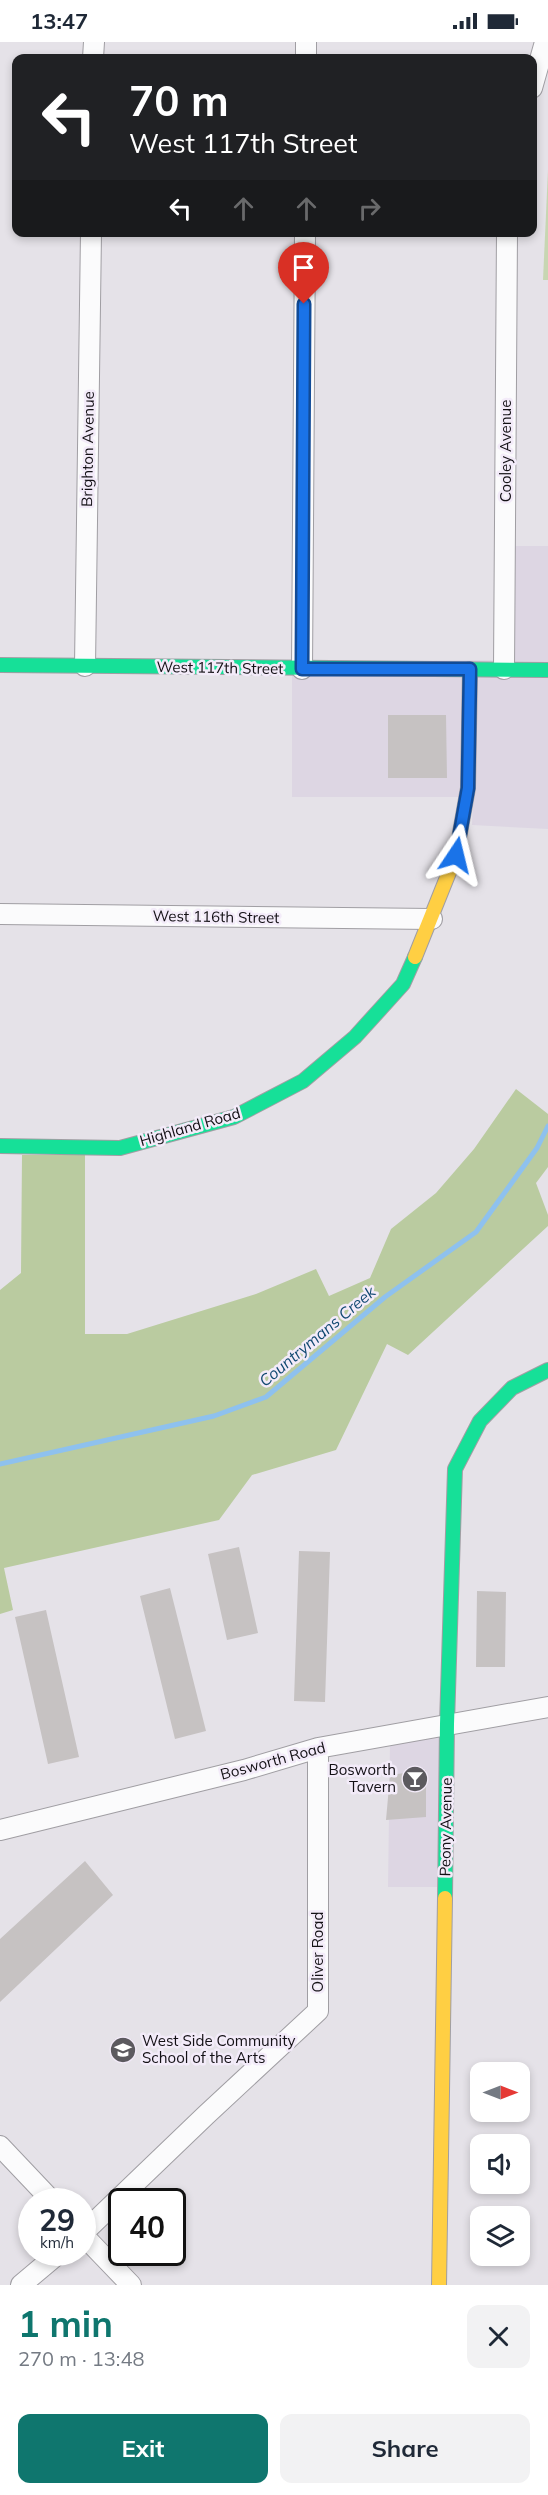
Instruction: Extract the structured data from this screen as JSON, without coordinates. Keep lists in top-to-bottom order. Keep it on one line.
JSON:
{"streets":{"street":["Brighton Avenue","Cooley Avenue","West 117th Street","West 116th Street","Highland Road","Bosworth Road","Peony Avenue","Oliver Road"]},"crossings":[["Brighton Avenue","West 117th Street"],["Cooley Avenue","West 117th Street"],["West 117th Street","Highland Road"],["West 116th Street","Highland Road"],["Bosworth Road","Peony Avenue"],["Bosworth Road","Oliver Road"]],"water":["Countrymans Creek"],"places":{"bar":["Bosworth Tavern"],"school or university":["West Side Community School of the Arts"]},"north":"right","page":{"status":"13:47","turn":["70 m","West 117th Street"],"speed":"29 km/h","limit":"40","heading":["1 min","270 m · 13:48"],"buttons":["Exit","Share"]}}
